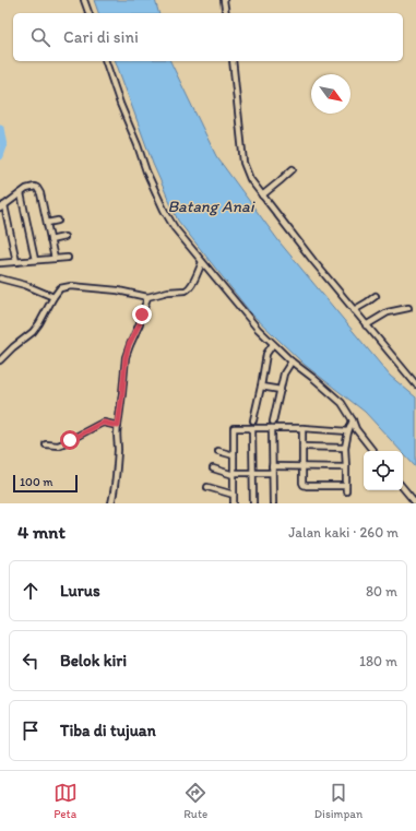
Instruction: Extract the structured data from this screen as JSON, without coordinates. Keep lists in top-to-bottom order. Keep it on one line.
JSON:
{"water":["Batang Anai"],"scale_bar":"100 m","north":"bottom right","page":{"search":"Cari di sini","scale":"100 m","heading":["4 mnt","Jalan kaki · 260 m"],"list":[["Lurus","80 m"],["Belok kiri","180 m"],"Tiba di tujuan"],"nav":["Peta","Rute","Disimpan"]}}
